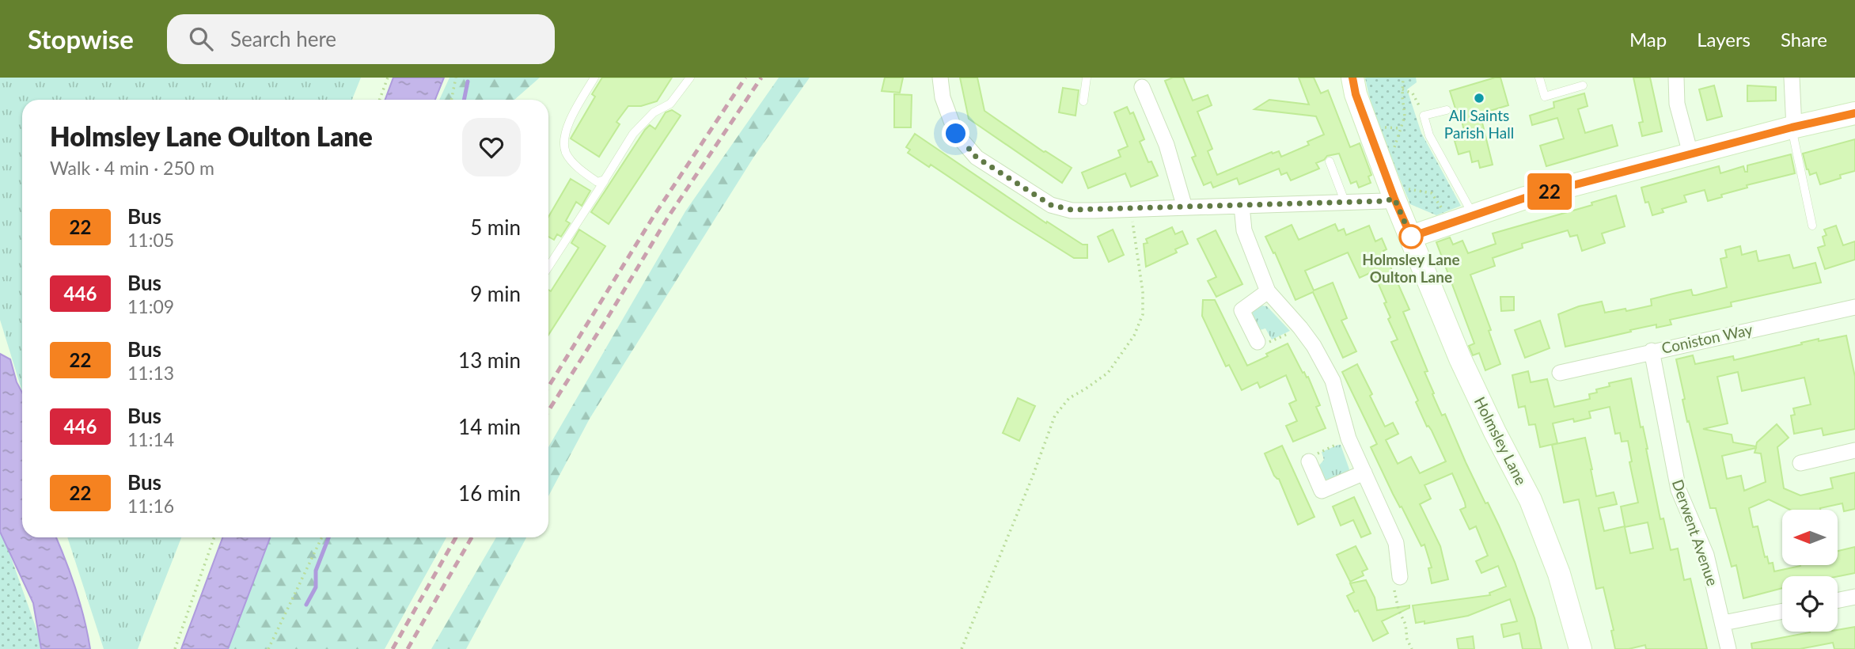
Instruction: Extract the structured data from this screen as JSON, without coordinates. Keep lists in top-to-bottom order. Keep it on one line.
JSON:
{"streets":{"street":["Coniston Way","Holmsley Lane","Derwent Avenue"]},"crossings":[["Coniston Way","Derwent Avenue"]],"places":["All Saints Parish Hall","Holmsley Lane Oulton Lane"],"lines":["bus line 22"],"north":"left","page":{"header":"Stopwise","search":"Search here","nav":["Map","Layers","Share"],"on_map":"22","heading":["Holmsley Lane Oulton Lane","Walk · 4 min · 250 m"],"list":[{"mark":"22","name":"Bus","note":"11:05","value":"5 min"},{"mark":"446","name":"Bus","note":"11:09","value":"9 min"},{"mark":"22","name":"Bus","note":"11:13","value":"13 min"},{"mark":"446","name":"Bus","note":"11:14","value":"14 min"},{"mark":"22","name":"Bus","note":"11:16","value":"16 min"}]}}
